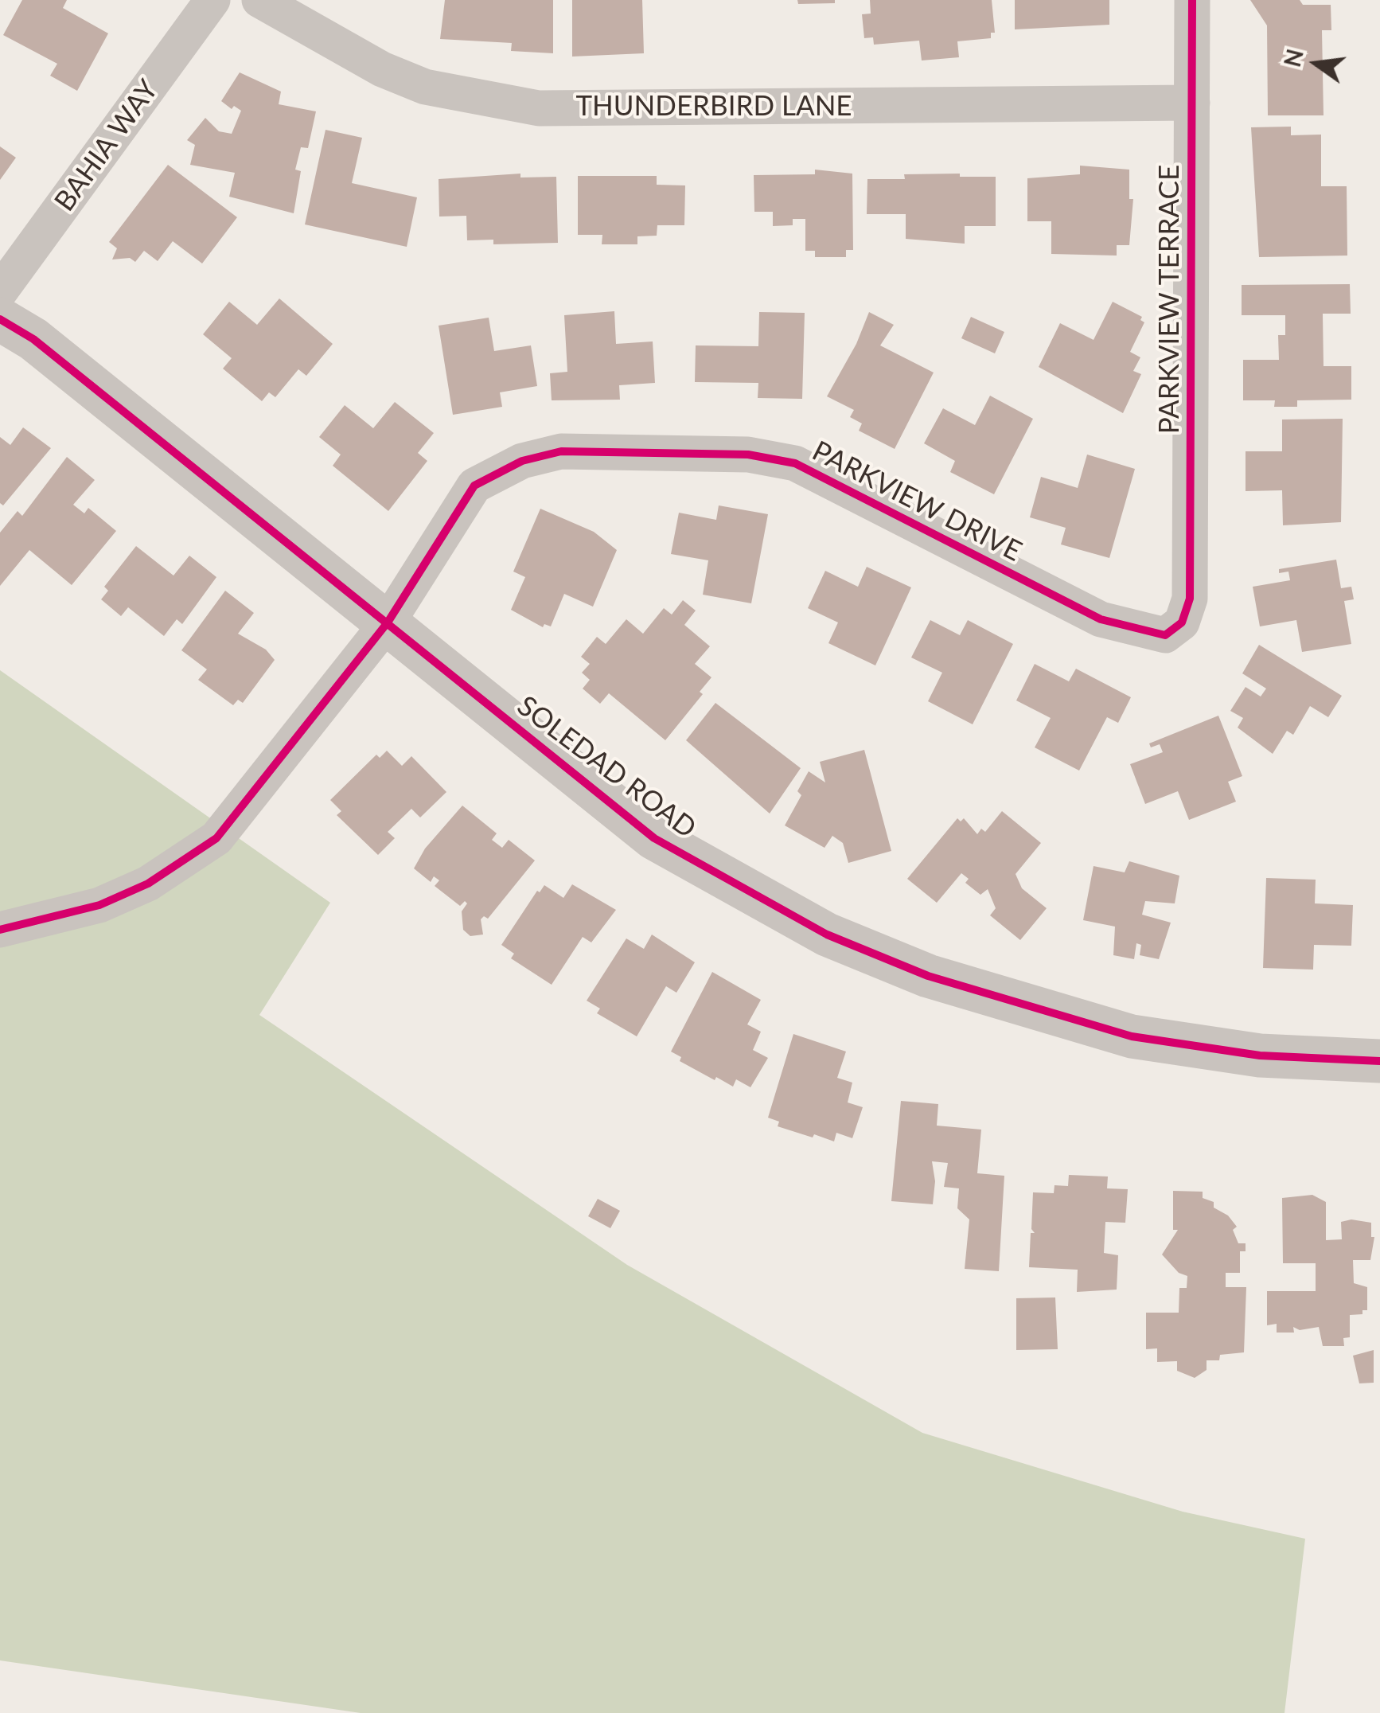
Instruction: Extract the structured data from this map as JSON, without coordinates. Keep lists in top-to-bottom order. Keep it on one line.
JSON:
{"streets":{"street":["THUNDERBIRD LANE","BAHIA WAY","PARKVIEW TERRACE","PARKVIEW DRIVE","SOLEDAD ROAD"]},"crossings":[["THUNDERBIRD LANE","PARKVIEW TERRACE"],["PARKVIEW TERRACE","PARKVIEW DRIVE"],["PARKVIEW DRIVE","SOLEDAD ROAD"]],"north":"left"}
